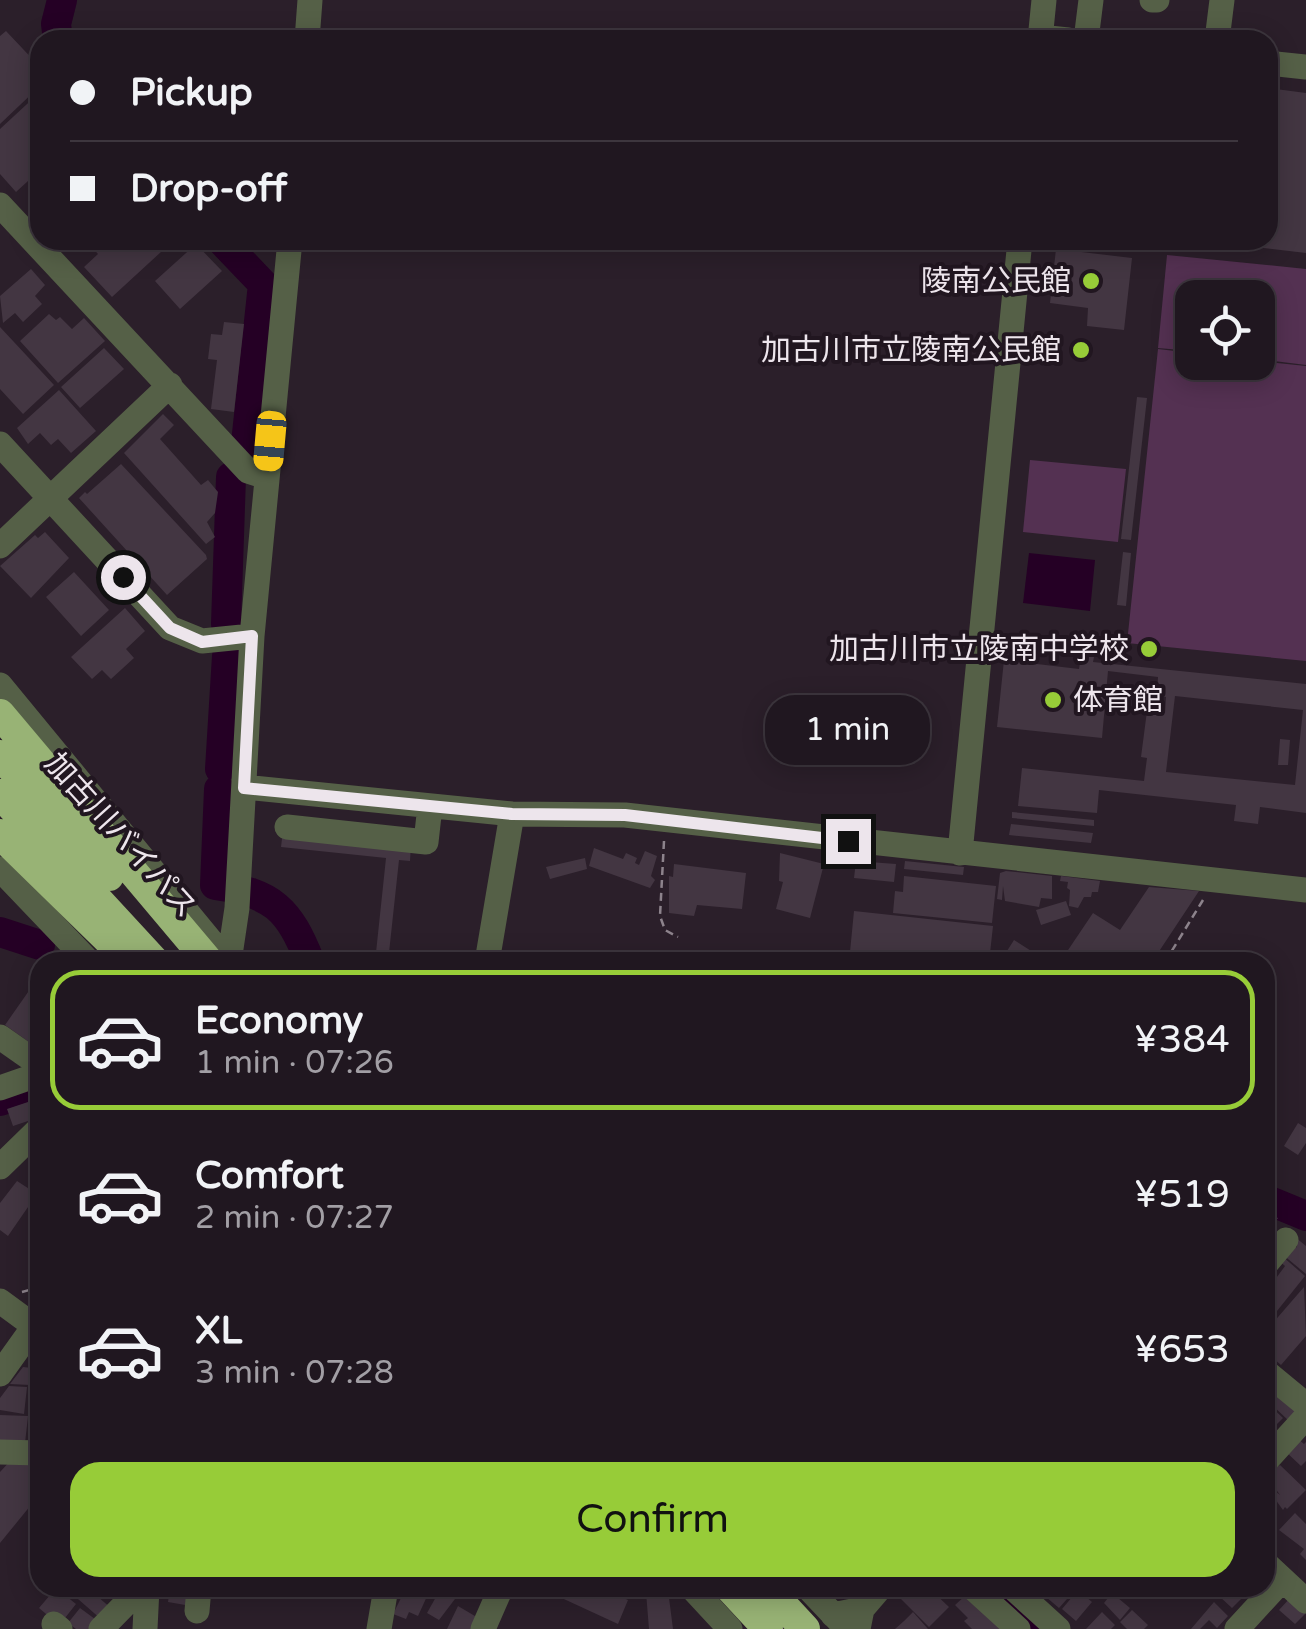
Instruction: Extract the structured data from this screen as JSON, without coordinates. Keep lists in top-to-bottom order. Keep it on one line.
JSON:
{"streets":{"highway":["加古川バイパス"]},"places":["陵南公民館","加古川市立陵南公民館","加古川市立陵南中学校","体育館"],"page":{"banner":["Pickup","Drop-off"],"bubble":"1 min","list":[{"name":"Economy","note":"1 min · 07:26","value":"¥384"},{"name":"Comfort","note":"2 min · 07:27","value":"¥519"},{"name":"XL","note":"3 min · 07:28","value":"¥653"}],"buttons":"Confirm"}}
